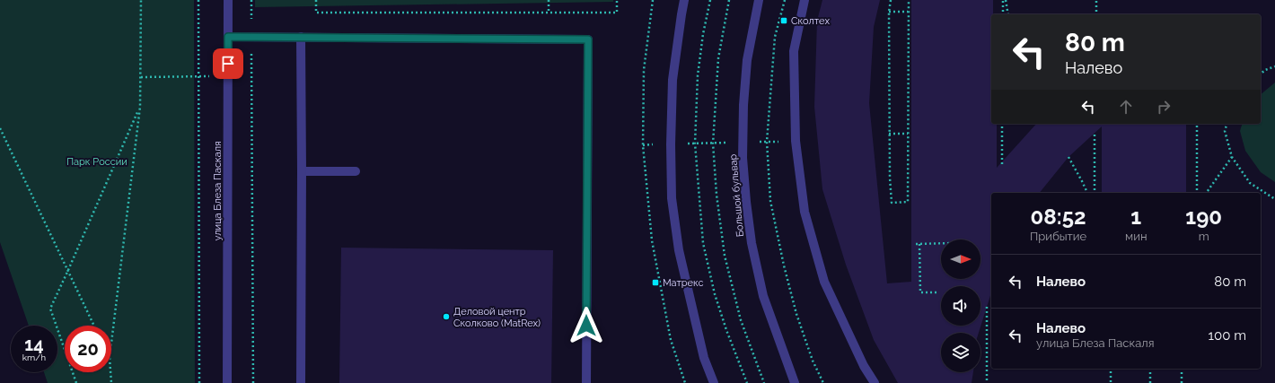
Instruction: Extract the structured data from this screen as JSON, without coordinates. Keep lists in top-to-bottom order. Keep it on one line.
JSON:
{"streets":{"street":["улица Блеза Паскаля","Большой бульвар"]},"parks":["Парк России"],"places":{"transit":["Сколтех","Матрекс"],"other":["Деловой центр Сколково (MatRex)"]},"north":"right","page":{"turn":["80 m","Налево"],"eta":["08:52","Прибытие","1","мин","190","m"],"list":[{"name":"Налево","value":"80 m"},{"name":"Налево","note":"улица Блеза Паскаля","value":"100 m"}],"speed":"14 km/h","limit":"20"}}
